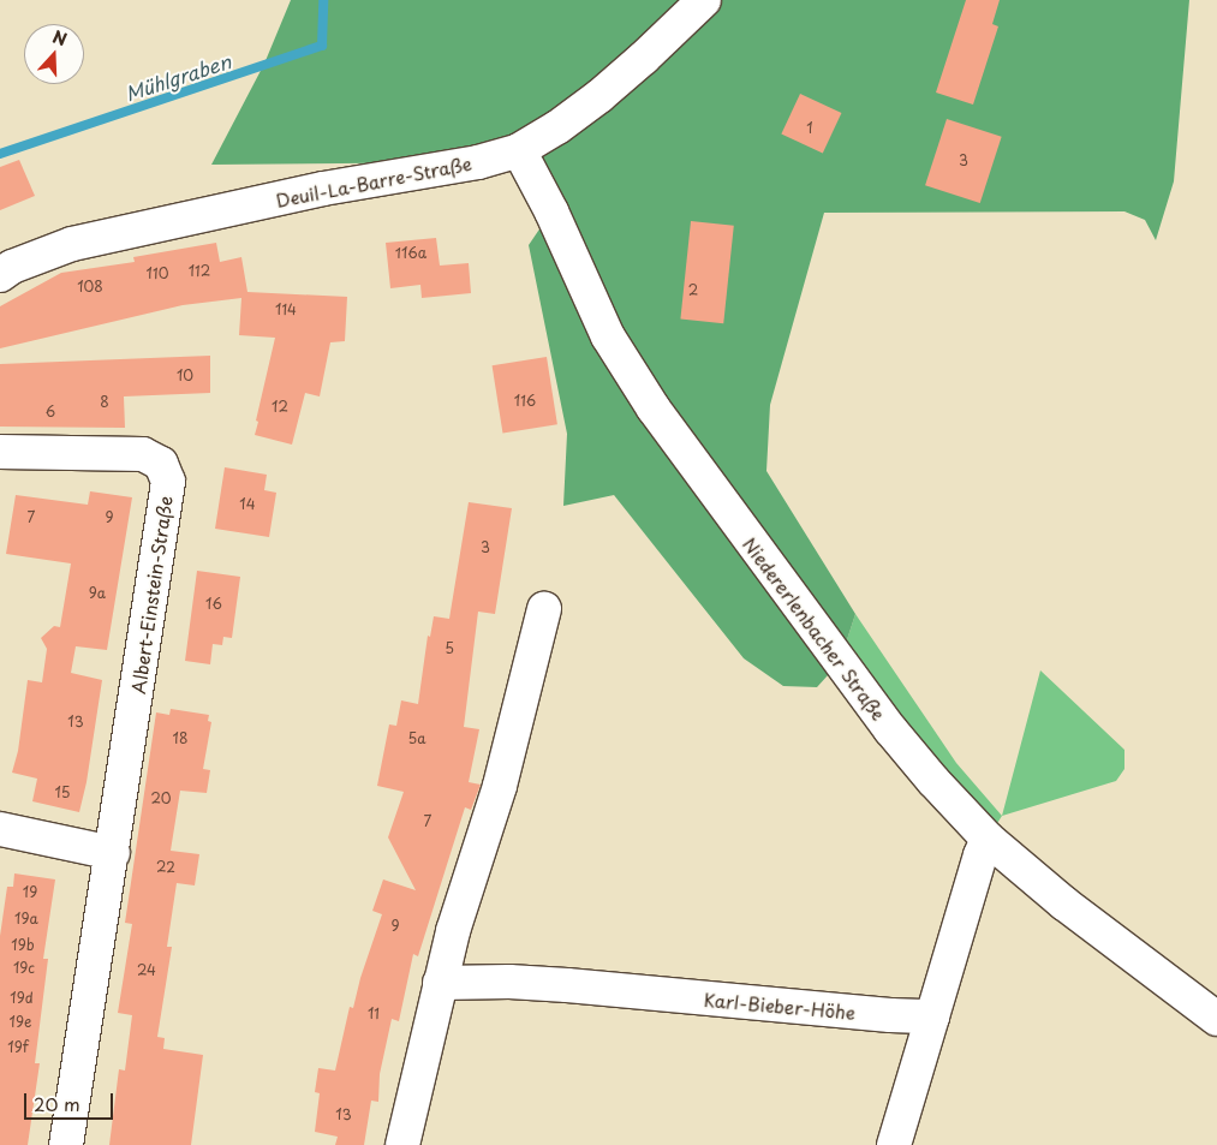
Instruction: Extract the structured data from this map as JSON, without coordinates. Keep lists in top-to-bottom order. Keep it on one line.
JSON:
{"streets":{"street":["Deuil-La-Barre-Straße","Albert-Einstein-Straße","Niedererlenbacher Straße","Karl-Bieber-Höhe"]},"crossings":[["Deuil-La-Barre-Straße","Niedererlenbacher Straße"]],"water":["Mühlgraben"],"house_numbers":["1","3","116a","112","110","108","2","114","10","116","8","12","6","14","7","9","3","9a","16","5","13","18","5a","15","20","7","22","19","19a","9","19b","19c","24","19d","11","19e","19f","13"],"scale_bar":"20 m","north":"top"}
